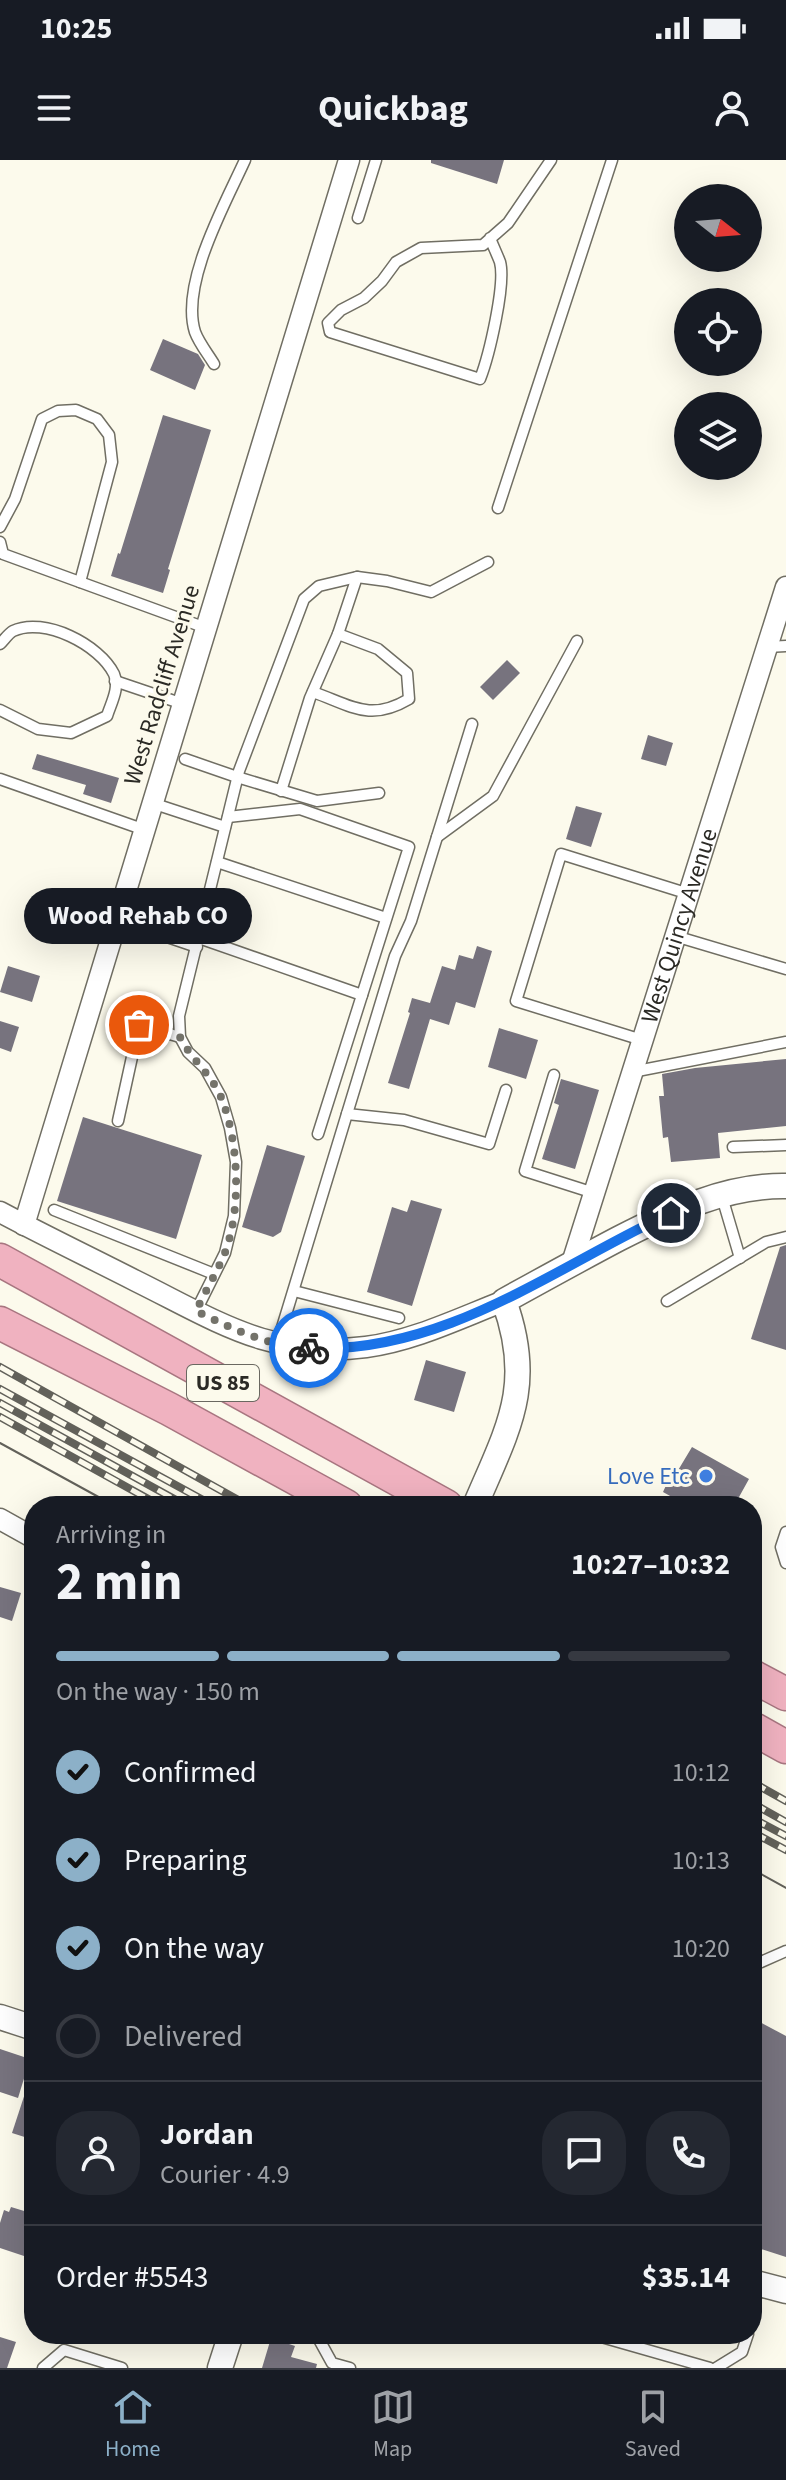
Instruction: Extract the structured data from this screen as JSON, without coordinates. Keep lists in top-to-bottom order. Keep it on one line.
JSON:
{"streets":{"highway":["US 85"],"street":["West Radcliff Avenue","West Quincy Avenue"]},"places":["Wood Rehab CO","Love Etc"],"north":"right","page":{"status":"10:25","header":"Quickbag","bubble":"Wood Rehab CO","heading":["2 min","Arriving in","10:27–10:32"],"panel":["Jordan","Courier · 4.9","Order #5543","$35.14"],"bar":"On the way · 150 m","list":[["Confirmed","10:12"],["Preparing","10:13"],["On the way","10:20"],"Delivered"],"tabs":["Home","Map","Saved"]}}
